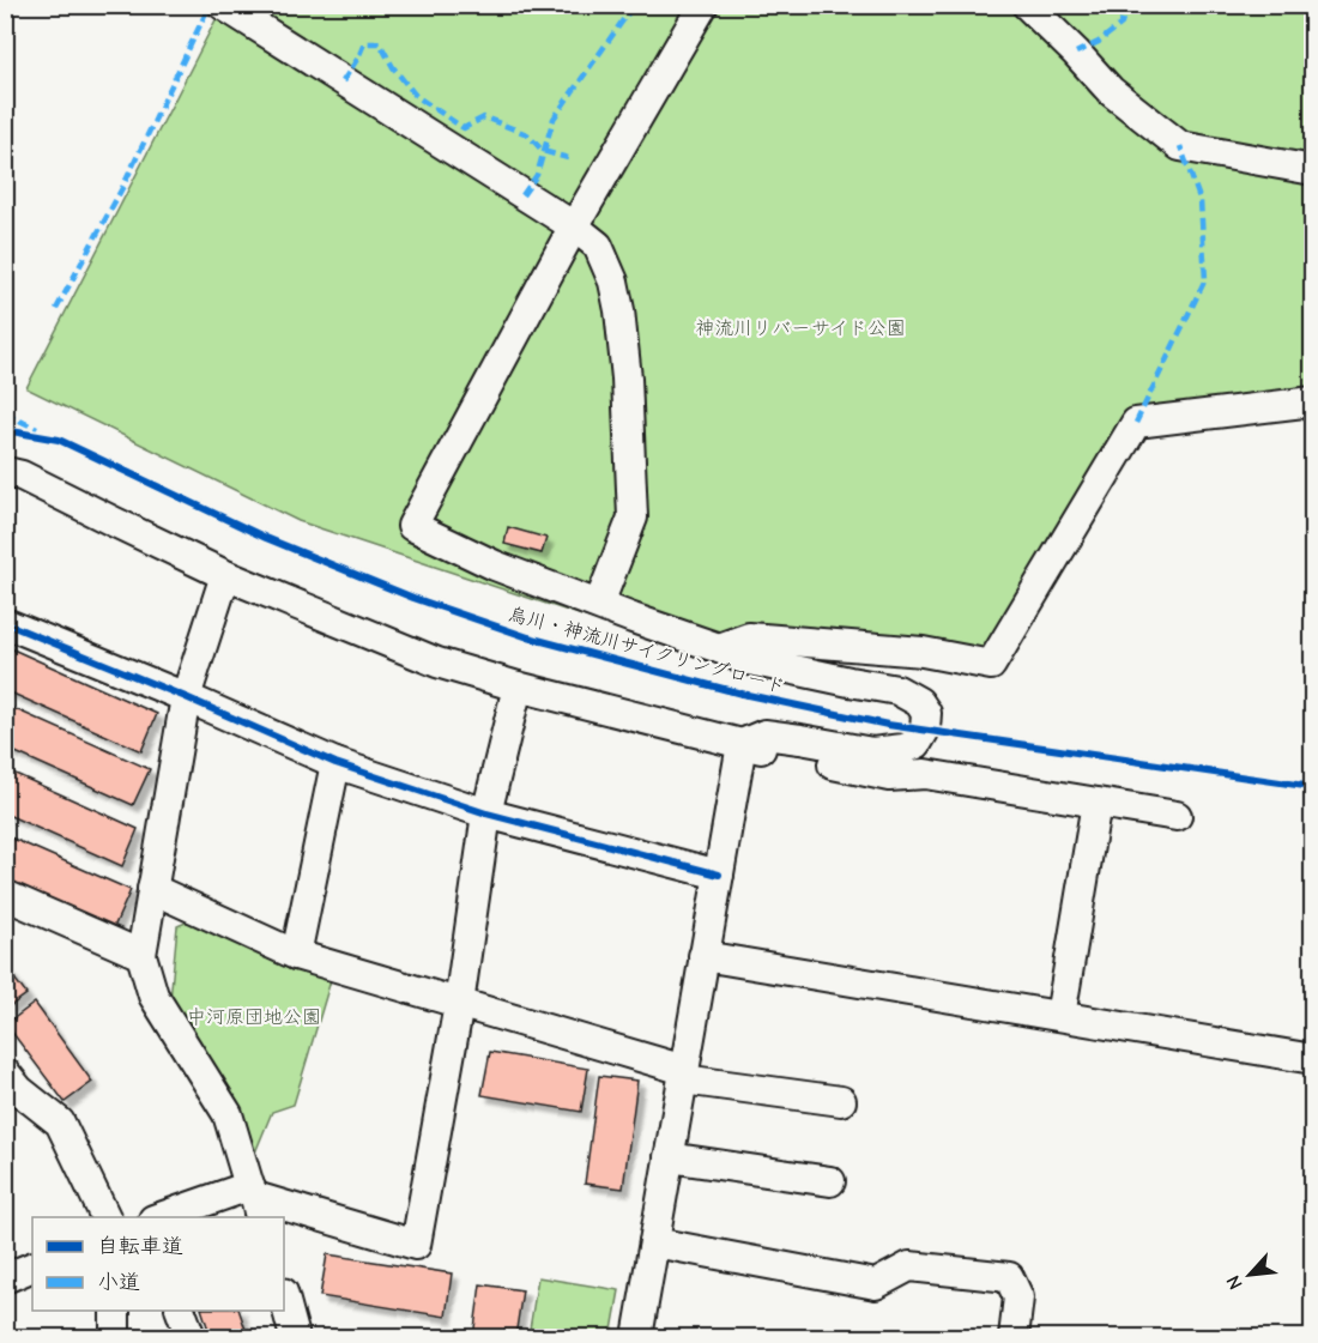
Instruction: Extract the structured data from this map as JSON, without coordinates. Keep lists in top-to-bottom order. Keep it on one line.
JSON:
{"streets":{"cycle path":["烏川・神流川サイクリングロード"]},"parks":["神流川リバーサイド公園","中河原団地公園"],"legend":["自転車道","小道"],"north":"bottom left"}
